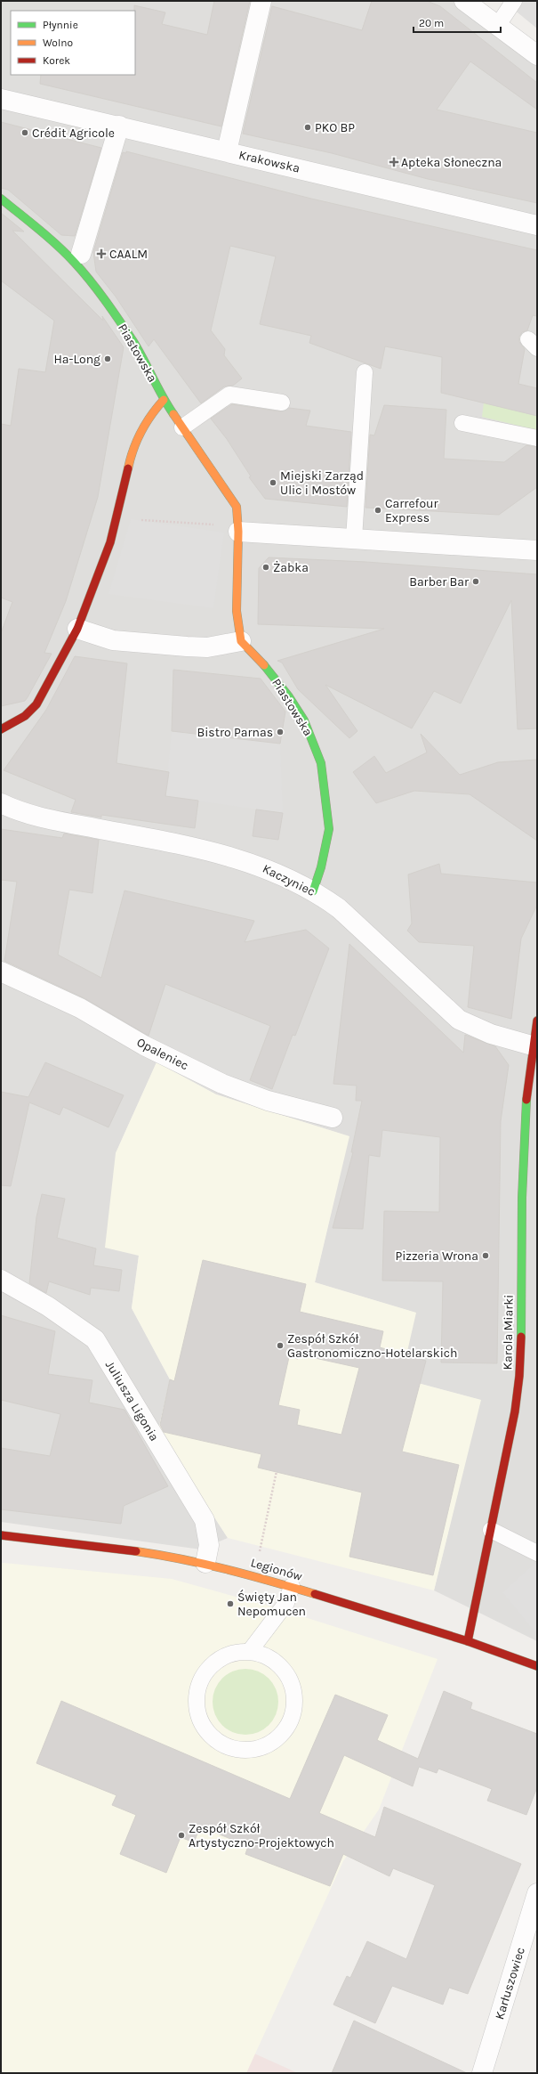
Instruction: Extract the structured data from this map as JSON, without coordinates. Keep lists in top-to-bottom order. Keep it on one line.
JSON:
{"streets":{"street":["Krakowska","Piastowska","Kaczyniec","Opaleniec","Karola Miarki","Juliusza Ligonia","Legionów","Karłuszowiec"]},"crossings":[["Piastowska","Kaczyniec"],["Kaczyniec","Karola Miarki"],["Karola Miarki","Legionów"],["Juliusza Ligonia","Legionów"]],"places":{"other":["PKO BP","Crédit Agricole","Ha-Long","Miejski Zarząd Ulic i Mostów","Carrefour Express","Żabka","Barber Bar","Bistro Parnas","Pizzeria Wrona","Zespół Szkół Gastronomiczno-Hotelarskich","Święty Jan Nepomucen","Zespół Szkół Artystyczno-Projektowych"],"health":["Apteka Słoneczna","CAALM"]},"legend":["Płynnie","Wolno","Korek"],"scale_bar":"20 m"}
